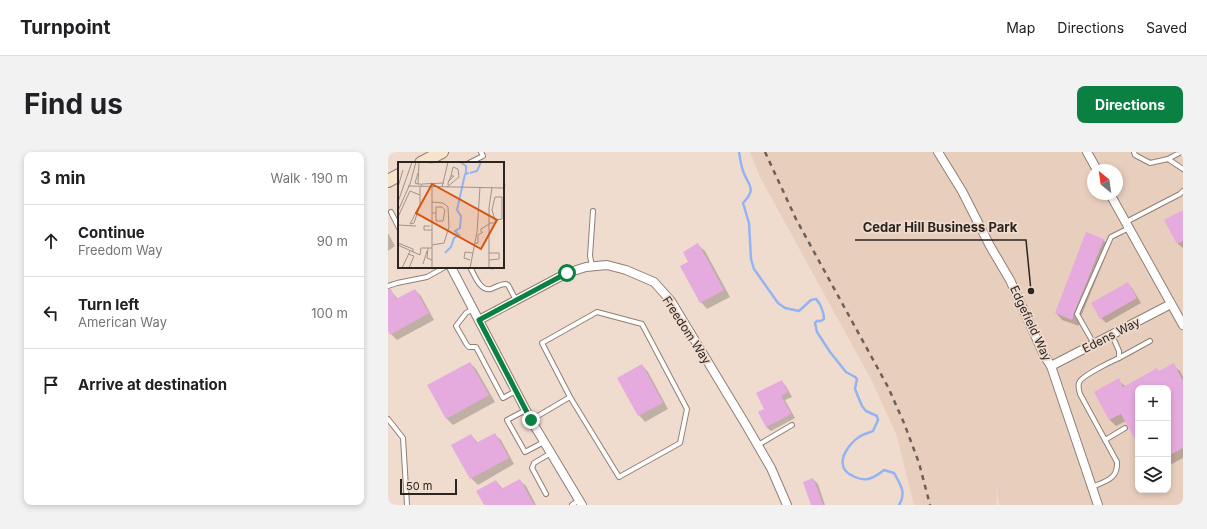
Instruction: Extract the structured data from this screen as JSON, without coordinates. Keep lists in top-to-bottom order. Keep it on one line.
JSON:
{"streets":{"street":["Edgefield Way","Freedom Way","Edens Way"]},"crossings":[["Edgefield Way","Edens Way"]],"places":["Cedar Hill Business Park"],"scale_bar":"50 m","north":"top left","page":{"header":"Turnpoint","nav":["Map","Directions","Saved"],"buttons":"Directions","title":"Find us","heading":["3 min","Walk · 190 m"],"list":[["Continue","Freedom Way","90 m"],["Turn left","American Way","100 m"],"Arrive at destination"],"map_buttons":["+","−"],"scale":"50 m"}}
